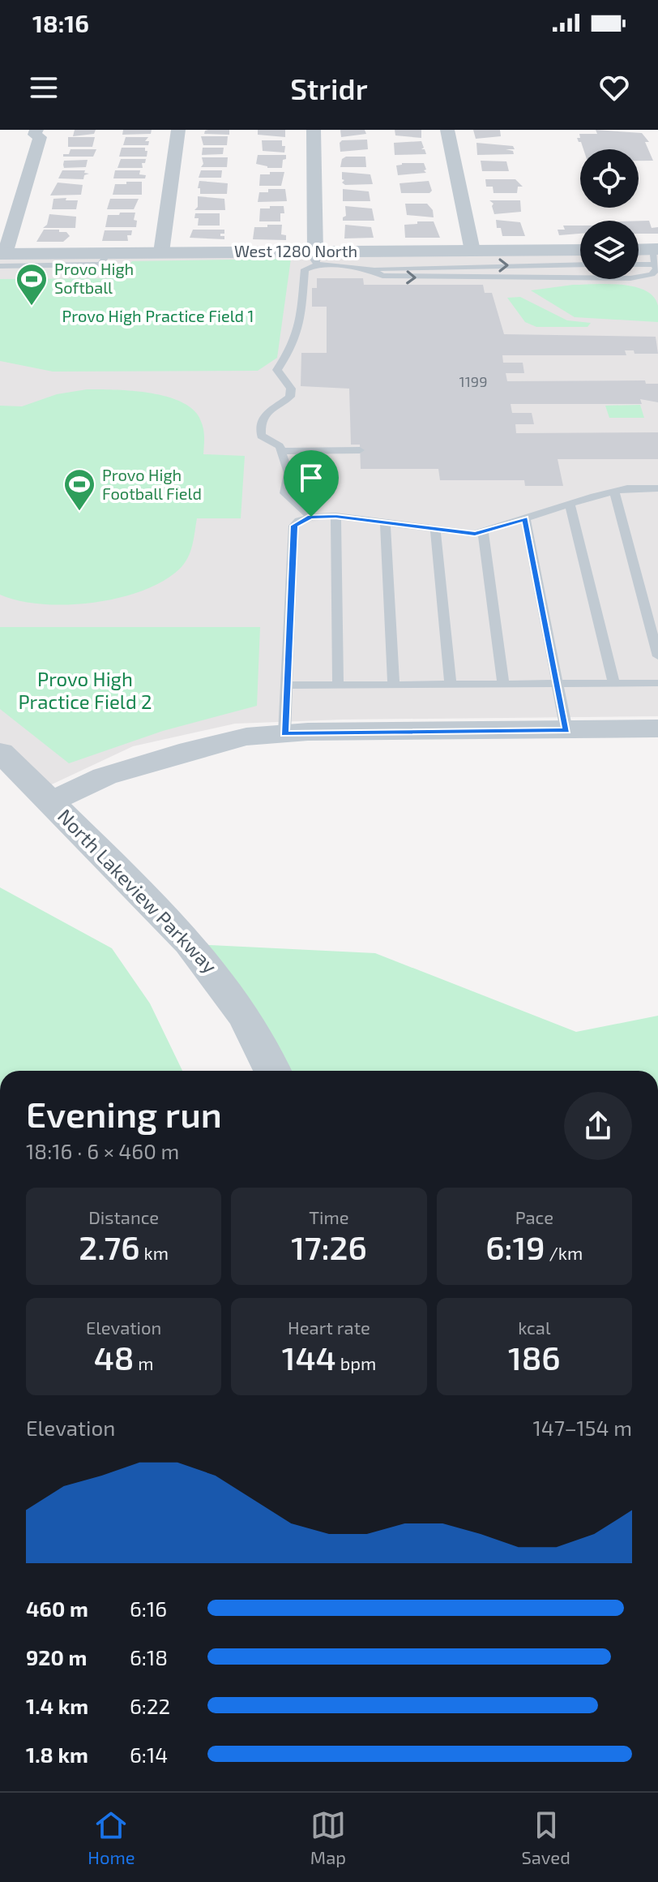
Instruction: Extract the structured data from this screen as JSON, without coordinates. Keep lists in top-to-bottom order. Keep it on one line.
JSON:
{"streets":{"street":["West 1280 North","North Lakeview Parkway"]},"parks":["Provo High Practice Field 1","Provo High Practice Field 2"],"places":{"sports":["Provo High Softball","Provo High Football Field"]},"house_numbers":["1199"],"page":{"status":"18:16","header":"Stridr","heading":["Evening run","18:16 · 6 × 460 m"],"stats":[["Distance","2.76 km"],["Time","17:26"],["Pace","6:19 /km"],["Elevation","48 m"],["Heart rate","144 bpm"],["kcal","186"]],"chart":["Elevation","147–154 m"],"list":[{"name":"460 m","note":"6:16"},{"name":"920 m","note":"6:18"},{"name":"1.4 km","note":"6:22"},{"name":"1.8 km","note":"6:14"}],"tabs":["Home","Map","Saved"]}}
